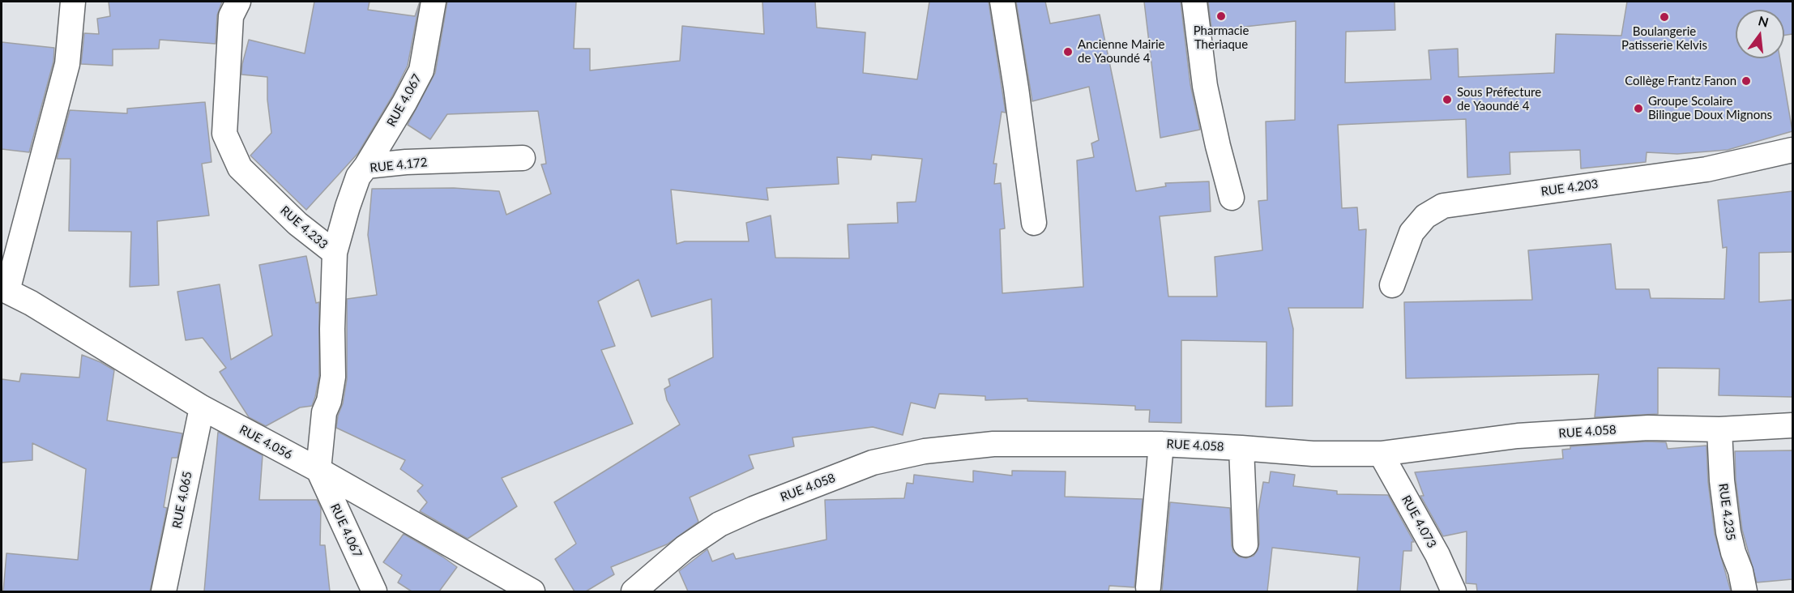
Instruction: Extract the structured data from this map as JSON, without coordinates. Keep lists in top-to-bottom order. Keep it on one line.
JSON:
{"streets":{"street":["RUE 4.067","RUE 4.172","RUE 4.203","RUE 4.233","RUE 4.058","RUE 4.056","RUE 4.065","RUE 4.235","RUE 4.073"]},"crossings":[["RUE 4.067","RUE 4.172"],["RUE 4.067","RUE 4.233"],["RUE 4.067","RUE 4.056"],["RUE 4.172","RUE 4.233"],["RUE 4.233","RUE 4.056"],["RUE 4.058","RUE 4.235"],["RUE 4.058","RUE 4.073"],["RUE 4.056","RUE 4.065"]],"places":["Pharmacie Theriaque","Boulangerie Patisserie Kelvis","Ancienne Mairie de Yaoundé 4","Collège Frantz Fanon","Sous Préfecture de Yaoundé 4","Groupe Scolaire Bilingue Doux Mignons"],"north":"top"}
